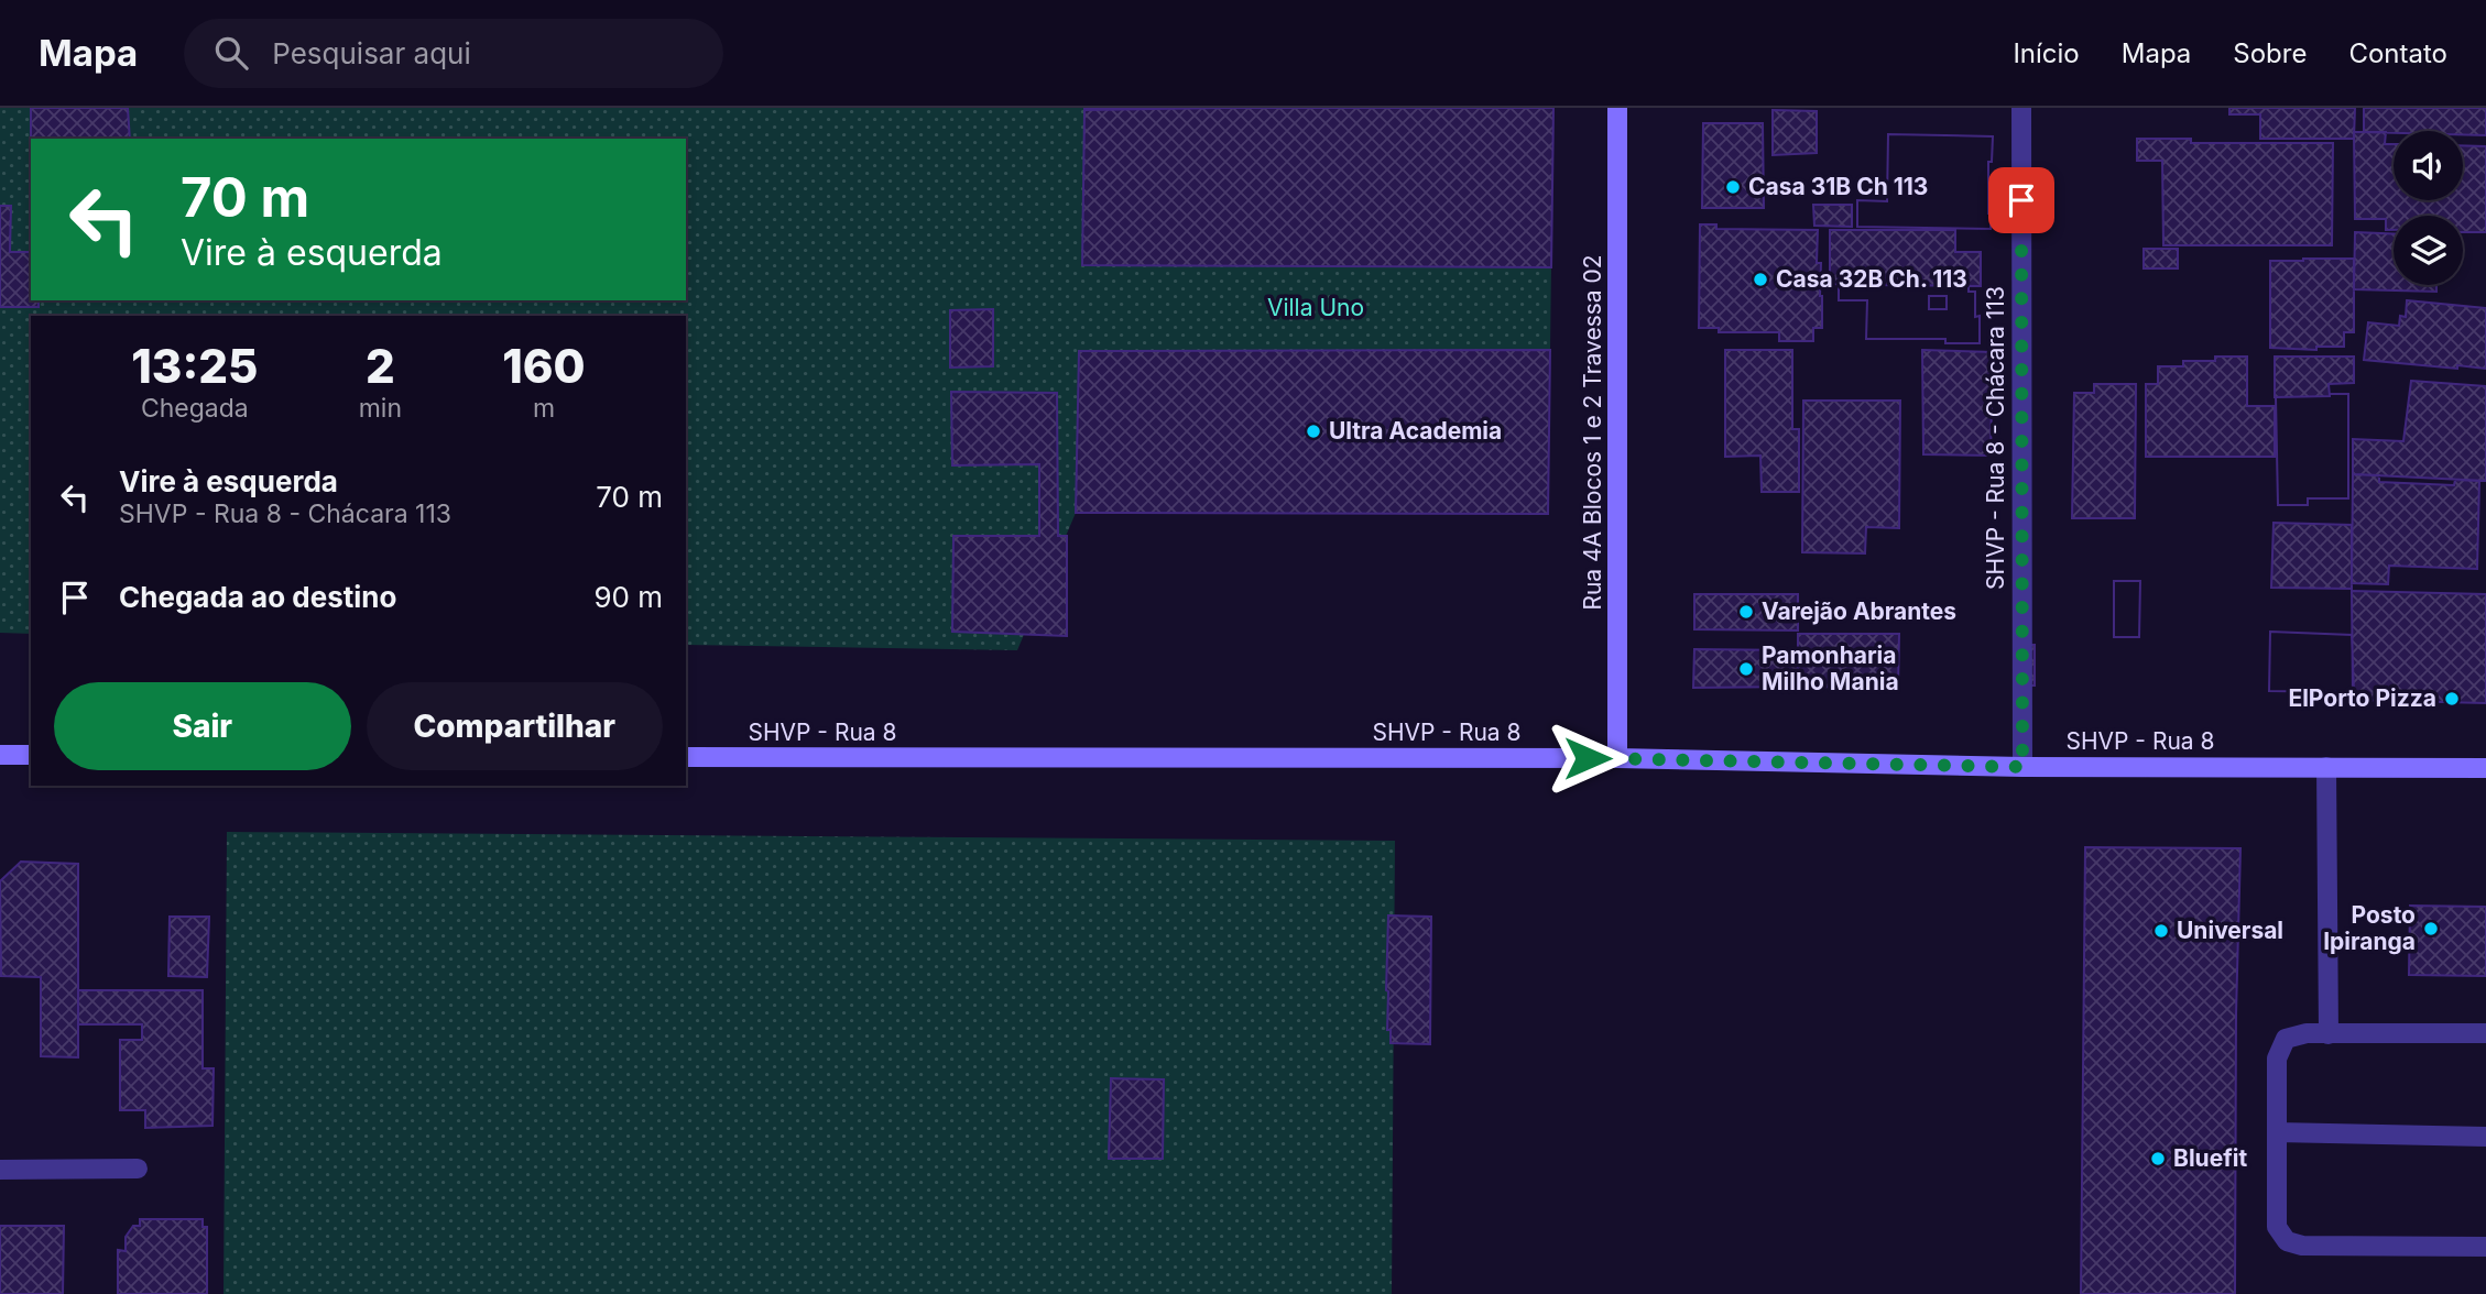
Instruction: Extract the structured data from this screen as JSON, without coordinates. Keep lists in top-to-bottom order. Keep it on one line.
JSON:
{"streets":{"street":["Rua 4A Blocos 1 e 2 Travessa 02","SHVP - Rua 8 - Chácara 113","SHVP - Rua 8"]},"crossings":[["Rua 4A Blocos 1 e 2 Travessa 02","SHVP - Rua 8"],["SHVP - Rua 8 - Chácara 113","SHVP - Rua 8"]],"parks":["Villa Uno"],"places":["Casa 31B Ch 113","Casa 32B Ch. 113","Ultra Academia","Varejão Abrantes","Pamonharia Milho Mania","ElPorto Pizza","Posto Ipiranga","Universal","Bluefit"],"page":{"header":"Mapa","search":"Pesquisar aqui","nav":["Início","Mapa","Sobre","Contato"],"turn":["70 m","Vire à esquerda"],"eta":["13:25","Chegada","2","min","160","m"],"list":[{"name":"Vire à esquerda","note":"SHVP - Rua 8 - Chácara 113","value":"70 m"},{"name":"Chegada ao destino","value":"90 m"}],"buttons":["Sair","Compartilhar"]}}
